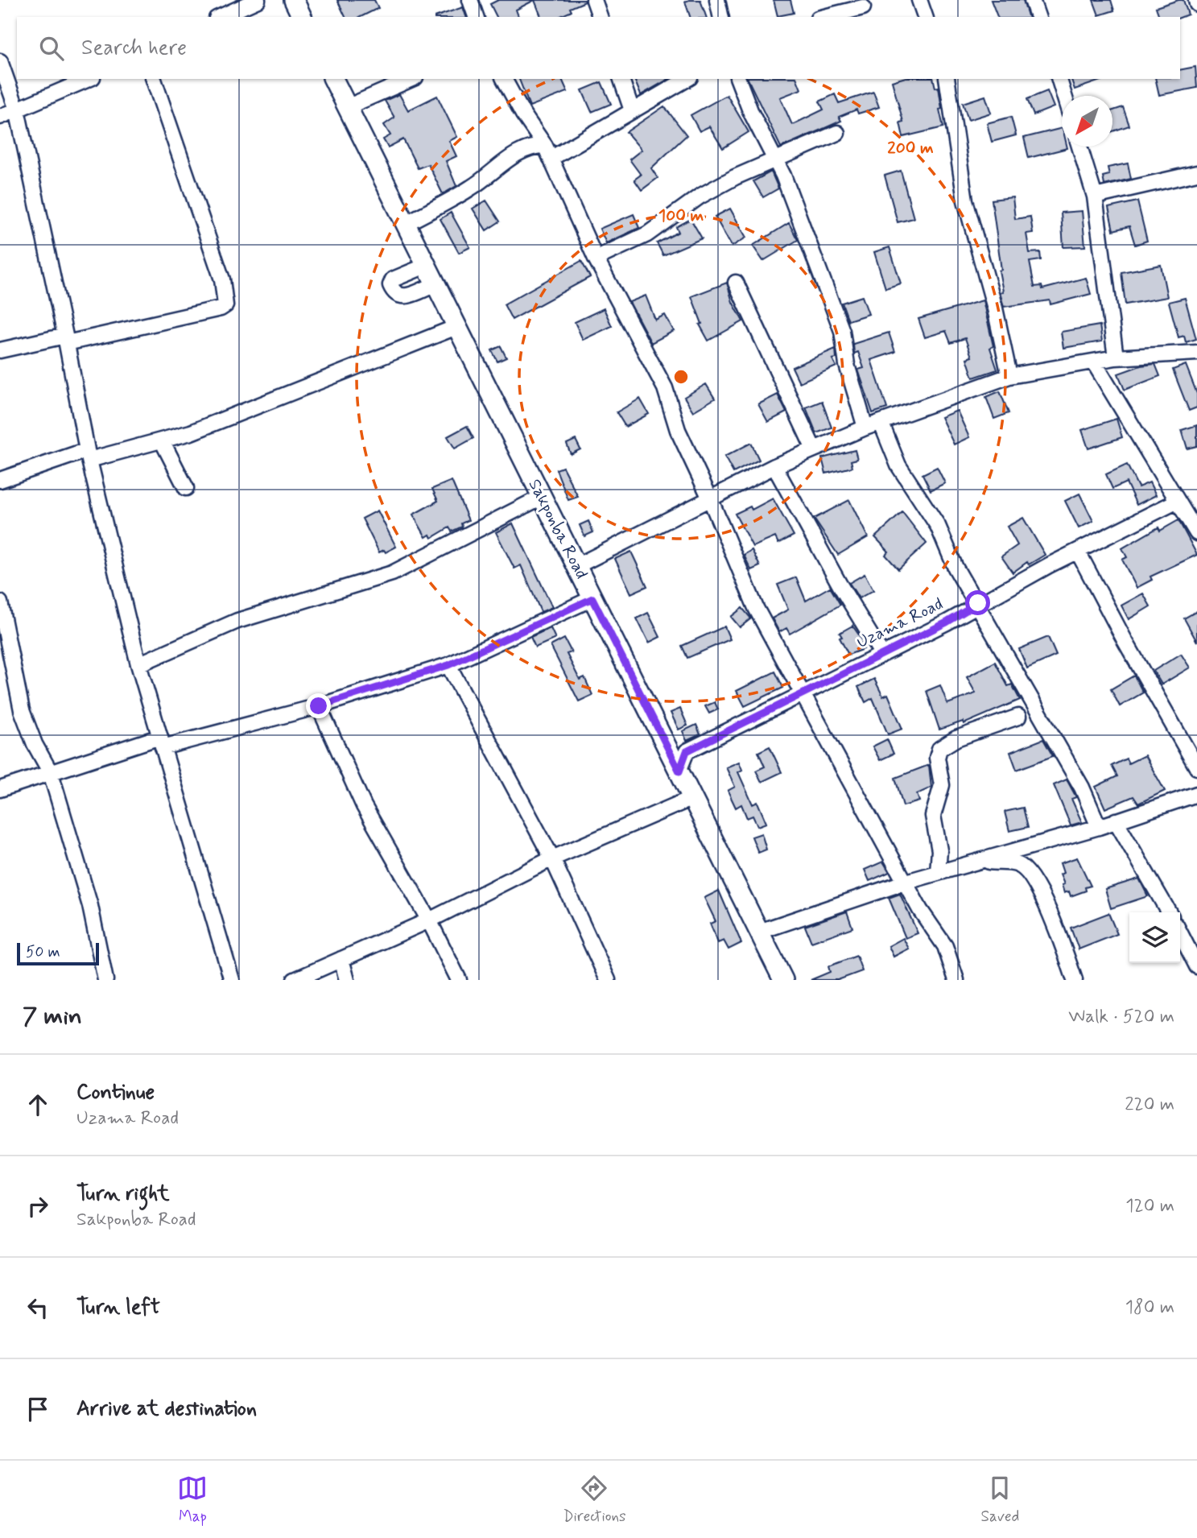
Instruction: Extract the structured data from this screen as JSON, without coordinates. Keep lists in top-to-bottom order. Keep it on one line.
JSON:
{"streets":{"main road":["Sakponba Road"],"street":["Uzama Road"]},"crossings":[["Sakponba Road","Uzama Road"]],"scale_bar":"50 m","north":"bottom left","page":{"search":"Search here","scale":"50 m","heading":["7 min","Walk · 520 m"],"list":[["Continue","Uzama Road","220 m"],["Turn right","Sakponba Road","120 m"],["Turn left","180 m"],"Arrive at destination"],"nav":["Map","Directions","Saved"]},"rings":["200 m","100 m"]}
